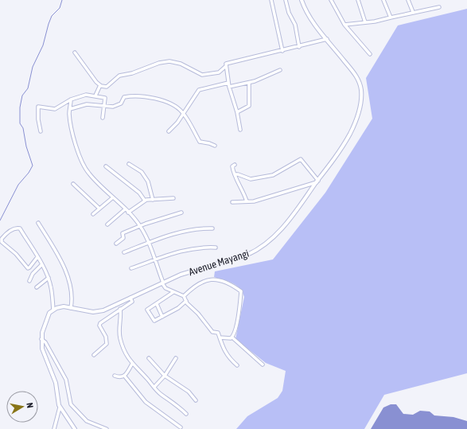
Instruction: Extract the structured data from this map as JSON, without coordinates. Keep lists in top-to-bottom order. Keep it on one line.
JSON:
{"streets":{"street":["Avenue Mayangi"]},"north":"right"}
